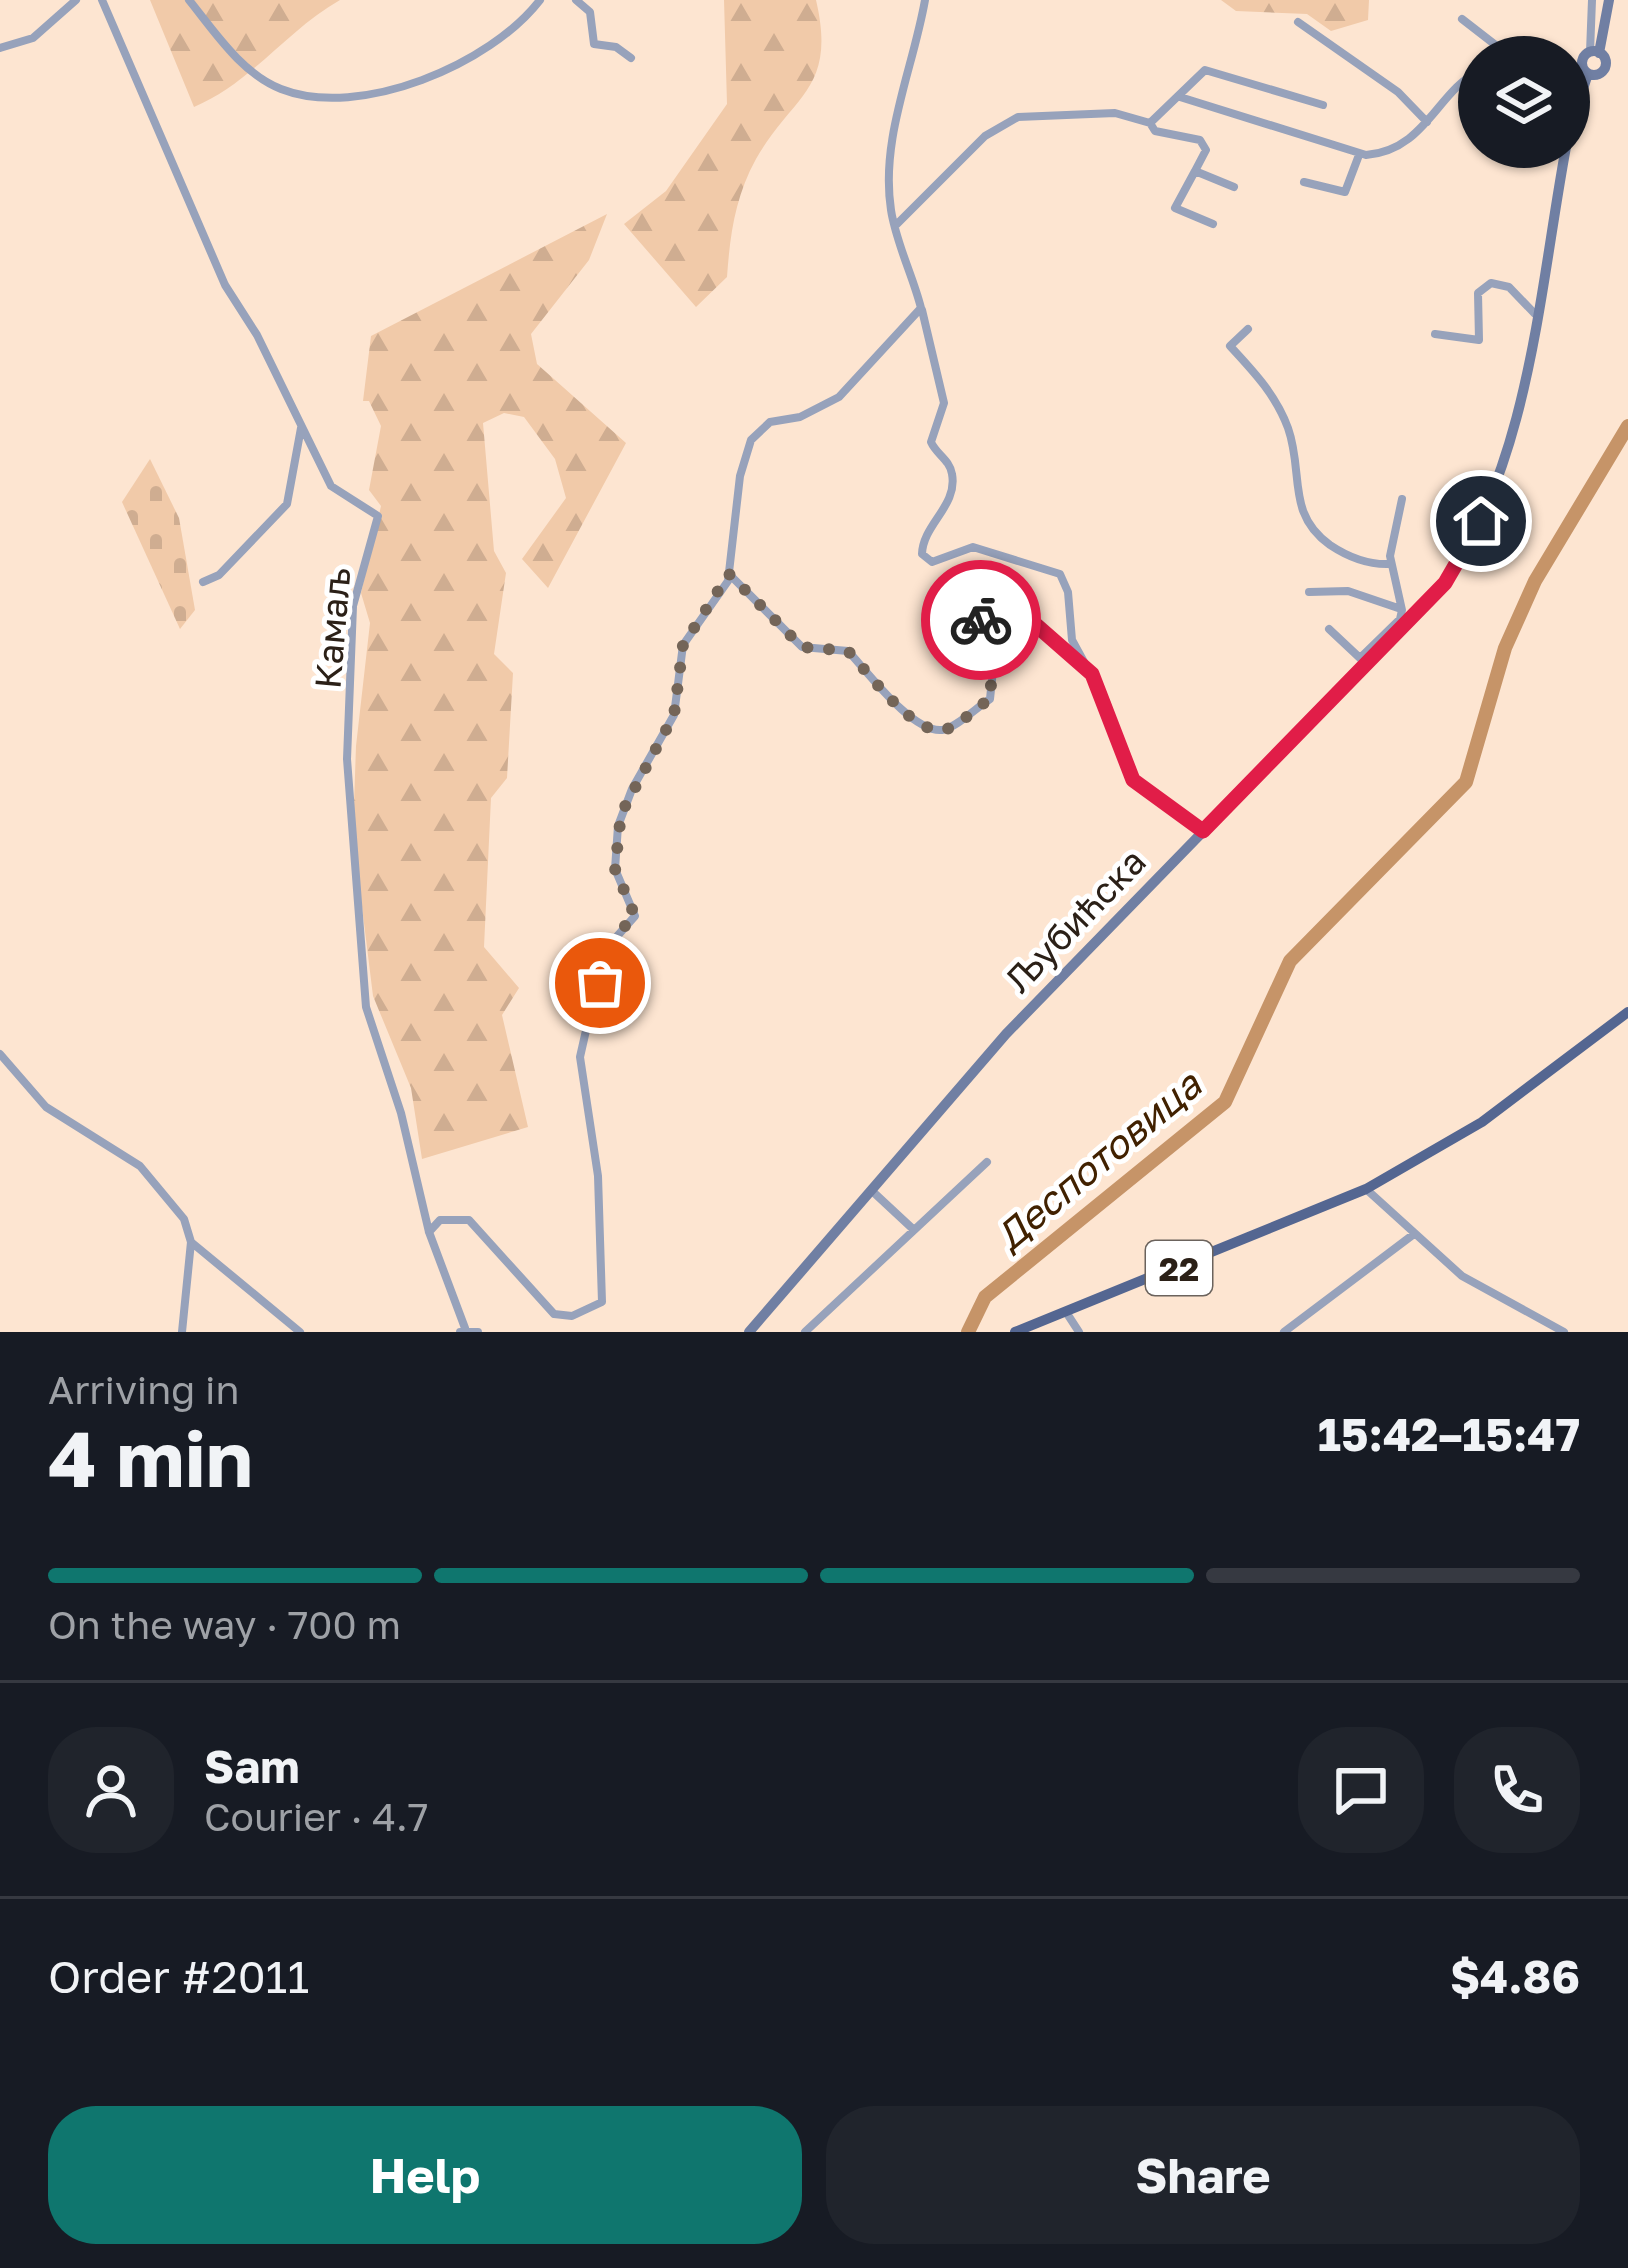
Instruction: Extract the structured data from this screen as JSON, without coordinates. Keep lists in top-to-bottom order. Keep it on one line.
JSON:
{"streets":{"main road":["22"],"street":["Камаљ","Љубићска"]},"water":["Деспотовица"],"page":{"heading":["4 min","Arriving in","15:42–15:47"],"panel":["Sam","Courier · 4.7","Order #2011","$4.86"],"bar":"On the way · 700 m","buttons":["Help","Share"]}}
